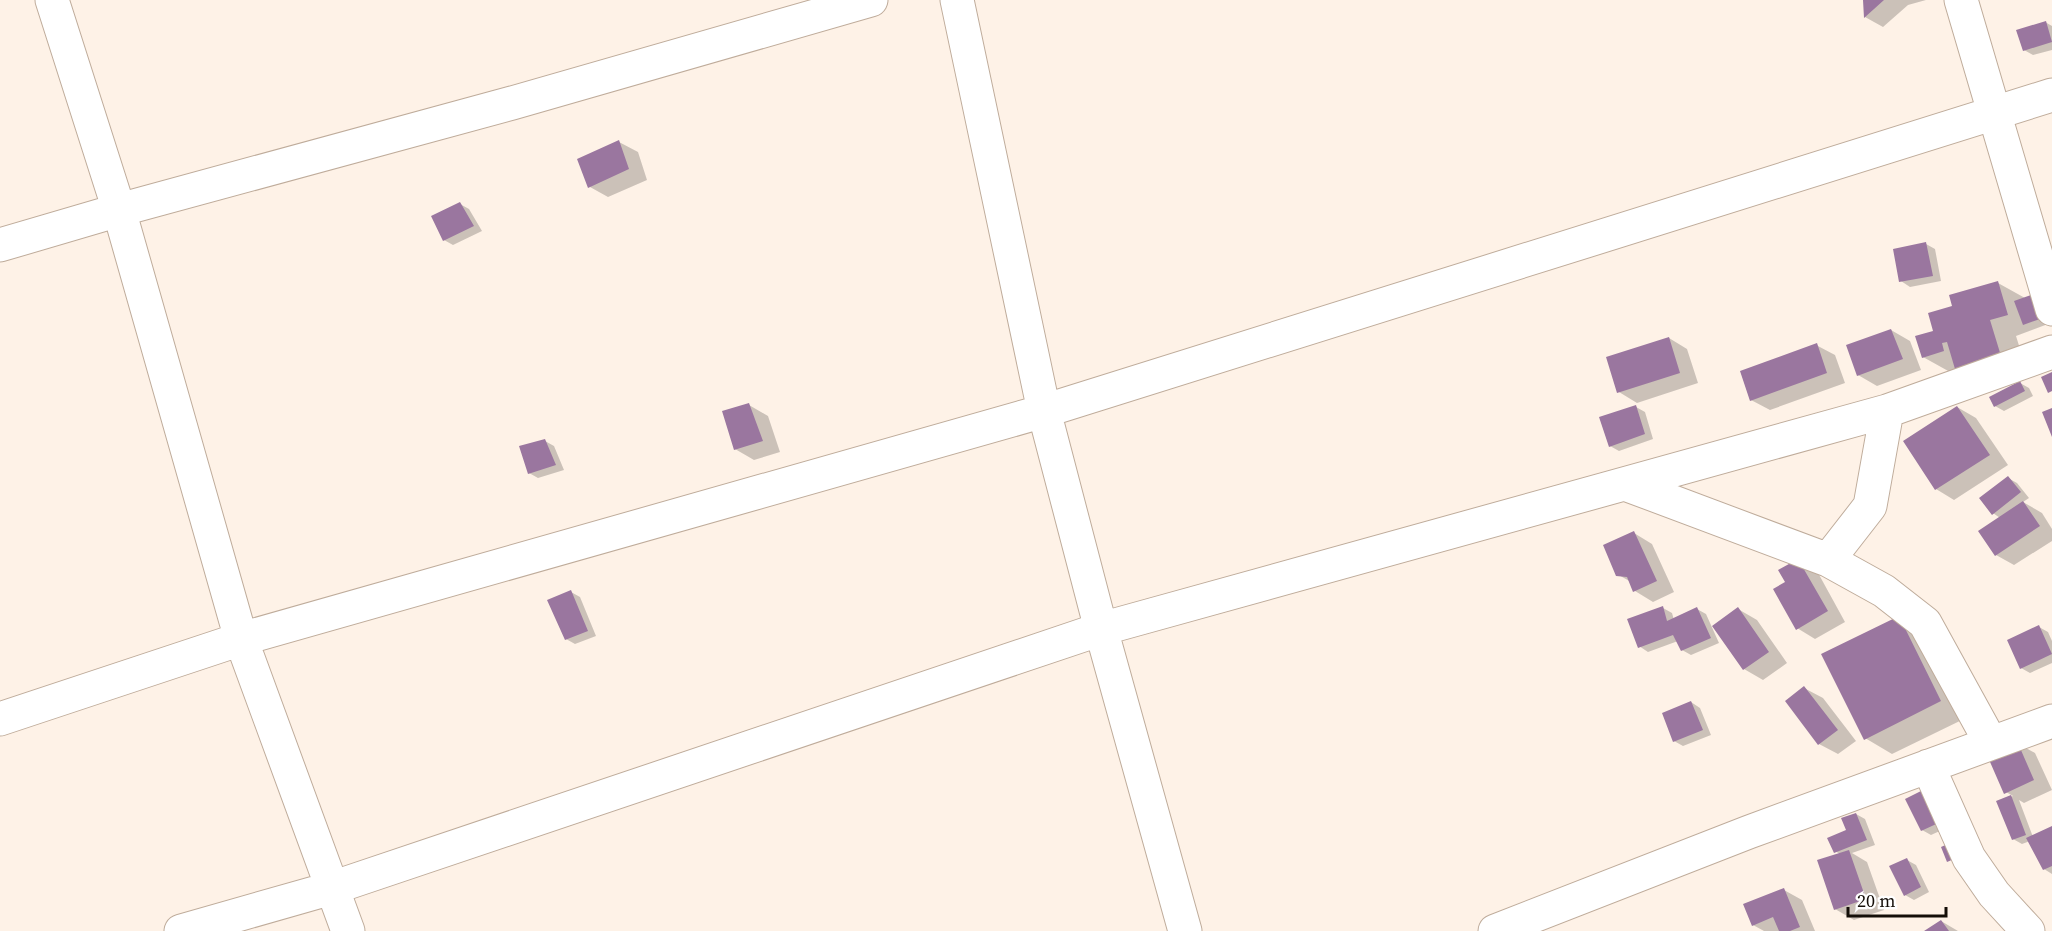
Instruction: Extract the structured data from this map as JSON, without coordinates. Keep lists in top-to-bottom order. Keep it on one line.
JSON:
{"scale_bar":"20 m"}
